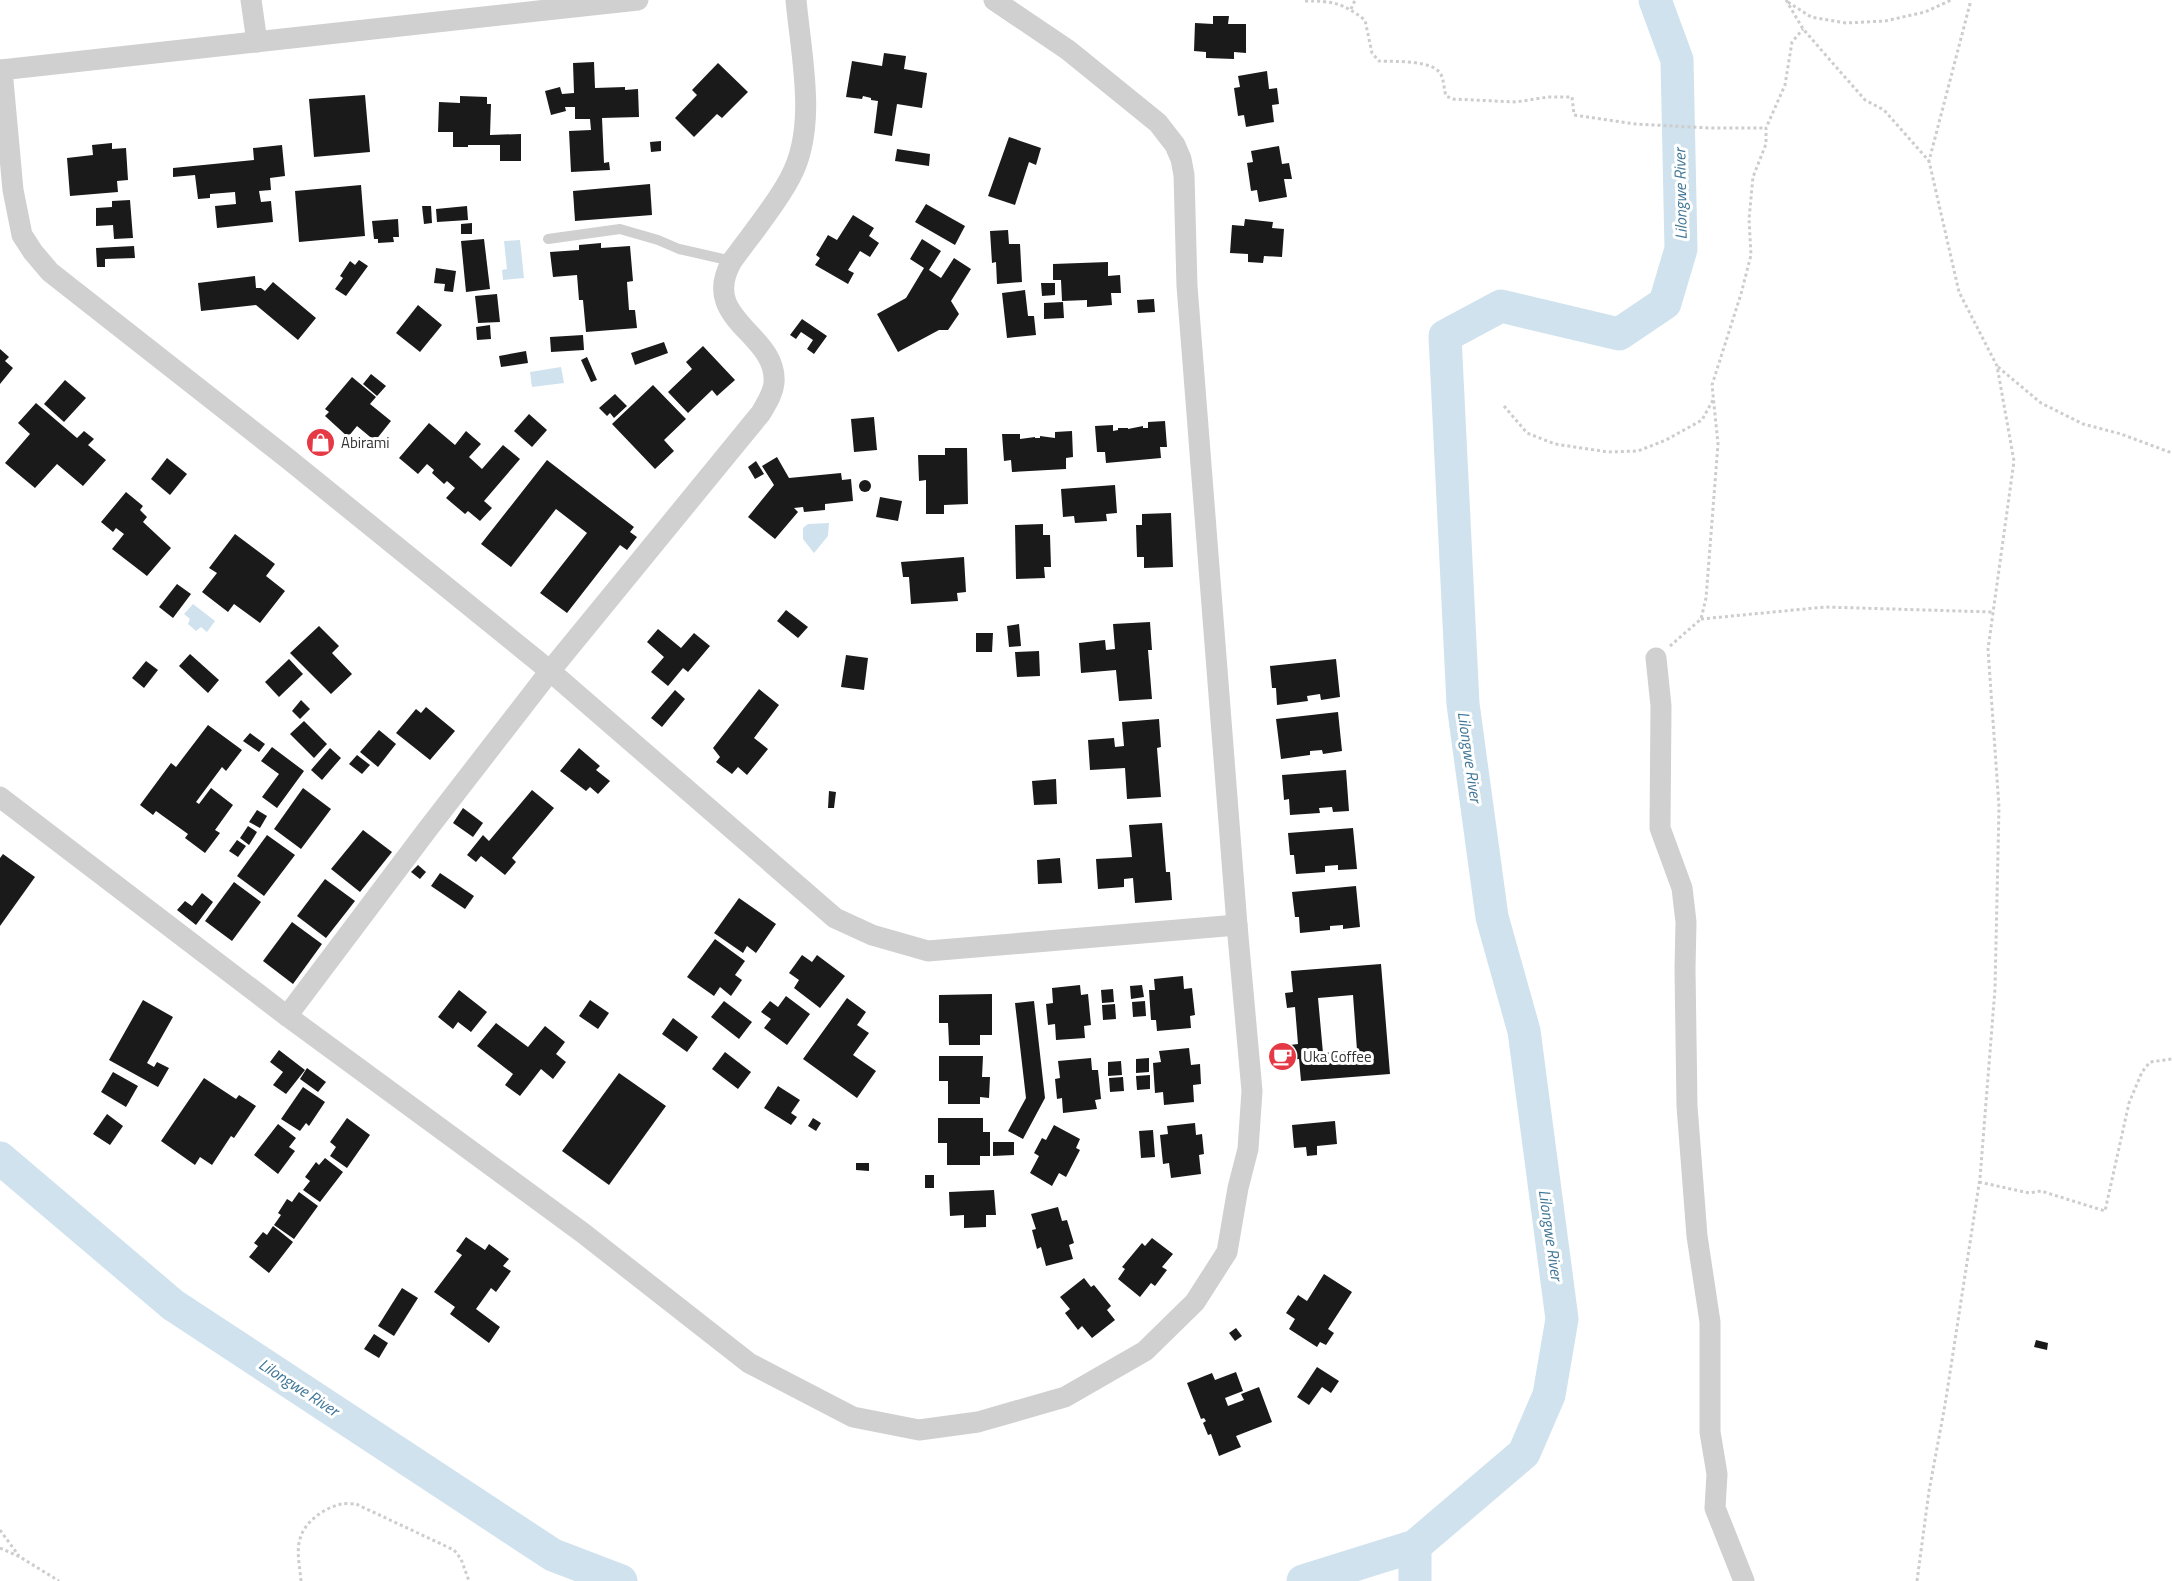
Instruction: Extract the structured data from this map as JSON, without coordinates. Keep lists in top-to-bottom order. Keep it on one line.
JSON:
{"water":["Lilongwe River"],"places":{"shop":["Abirami"],"cafe":["Uka Coffee"]}}
